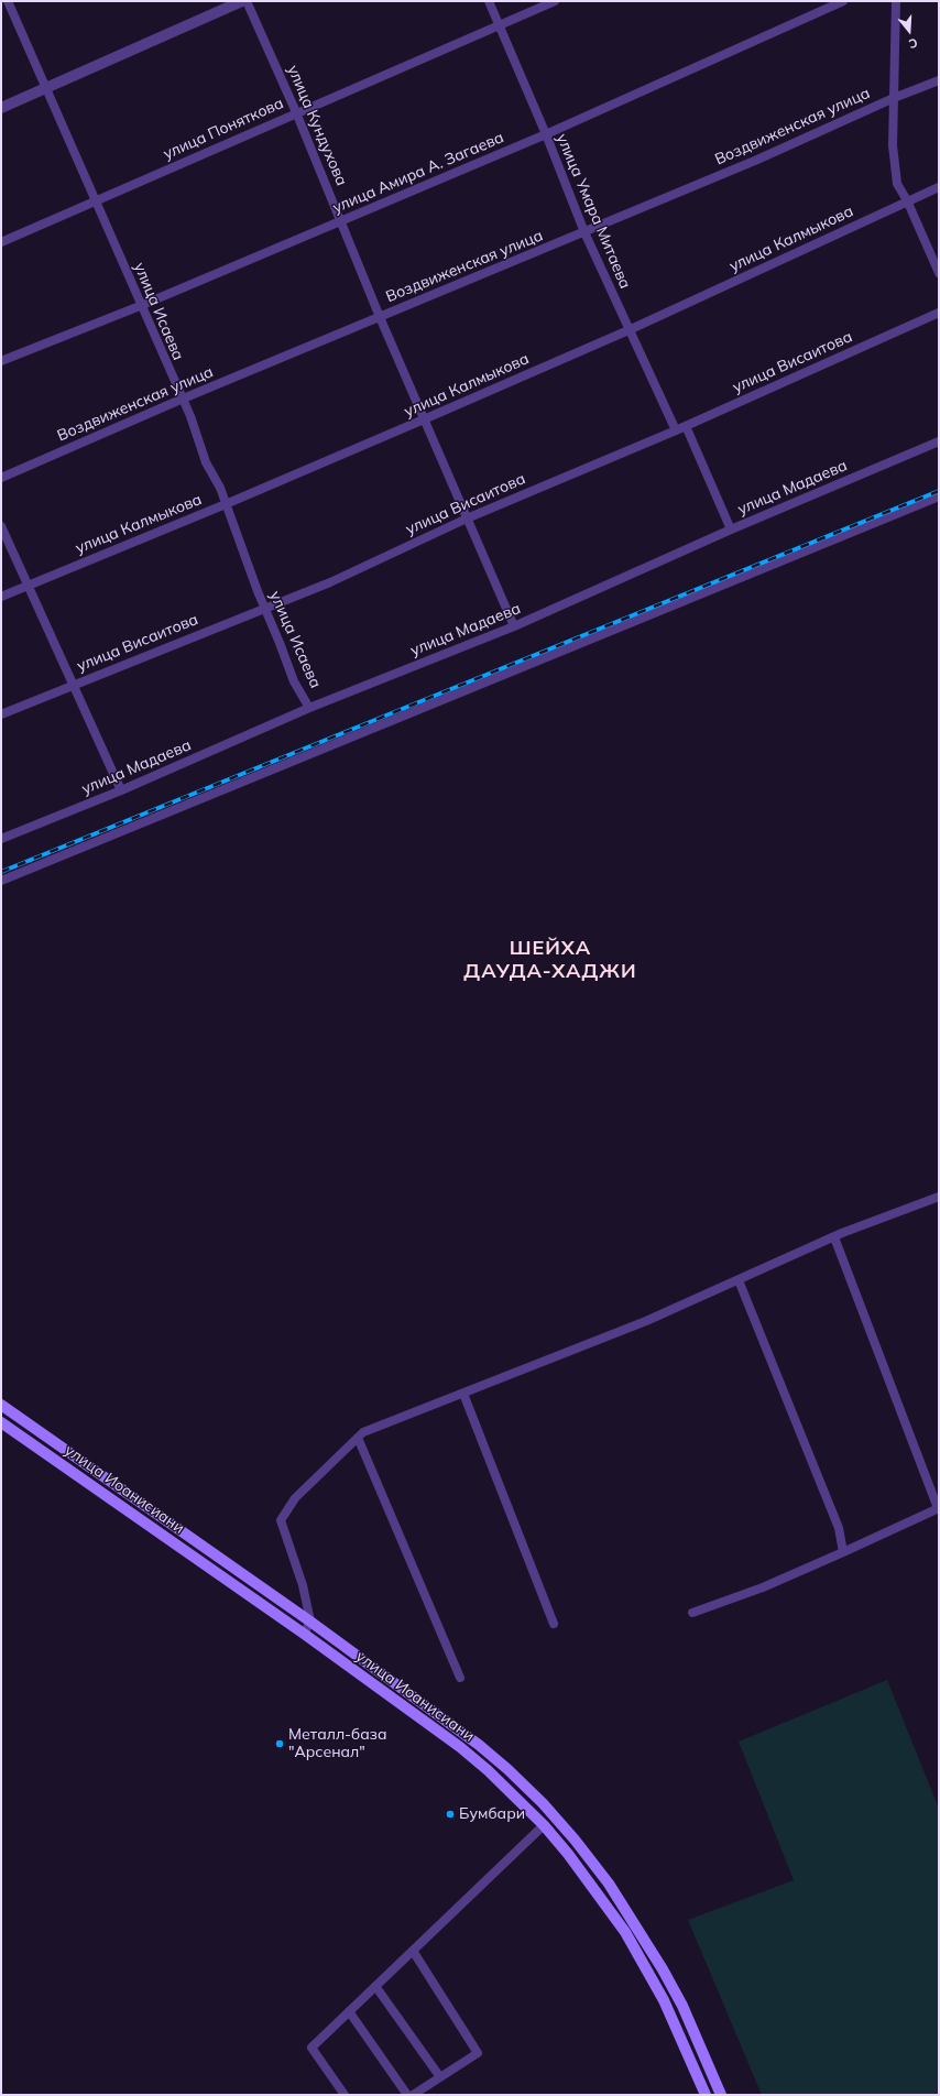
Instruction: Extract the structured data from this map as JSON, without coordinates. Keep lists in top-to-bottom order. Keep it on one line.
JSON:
{"streets":{"main road":["улица Иоанисиани"],"street":["улица Кундухова","Воздвиженская улица","улица Поняткова","улица Амира А. Загаева","улица Умара Митаева","улица Калмыкова","улица Исаева","улица Висаитова","улица Мадаева"]},"crossings":[["улица Кундухова","Воздвиженская улица"],["улица Кундухова","улица Поняткова"],["улица Кундухова","улица Амира А. Загаева"],["улица Кундухова","улица Калмыкова"],["улица Кундухова","улица Висаитова"],["улица Кундухова","улица Мадаева"],["Воздвиженская улица","улица Умара Митаева"],["Воздвиженская улица","улица Исаева"],["улица Поняткова","улица Умара Митаева"],["улица Поняткова","улица Исаева"],["улица Амира А. Загаева","улица Умара Митаева"],["улица Амира А. Загаева","улица Исаева"],["улица Умара Митаева","улица Калмыкова"],["улица Умара Митаева","улица Висаитова"],["улица Калмыкова","улица Исаева"],["улица Исаева","улица Висаитова"],["улица Исаева","улица Мадаева"]],"districts":["ШЕЙХА ДАУДА-ХАДЖИ"],"places":["Металл-база \"Арсенал\"","Бумбари"],"north":"bottom"}
